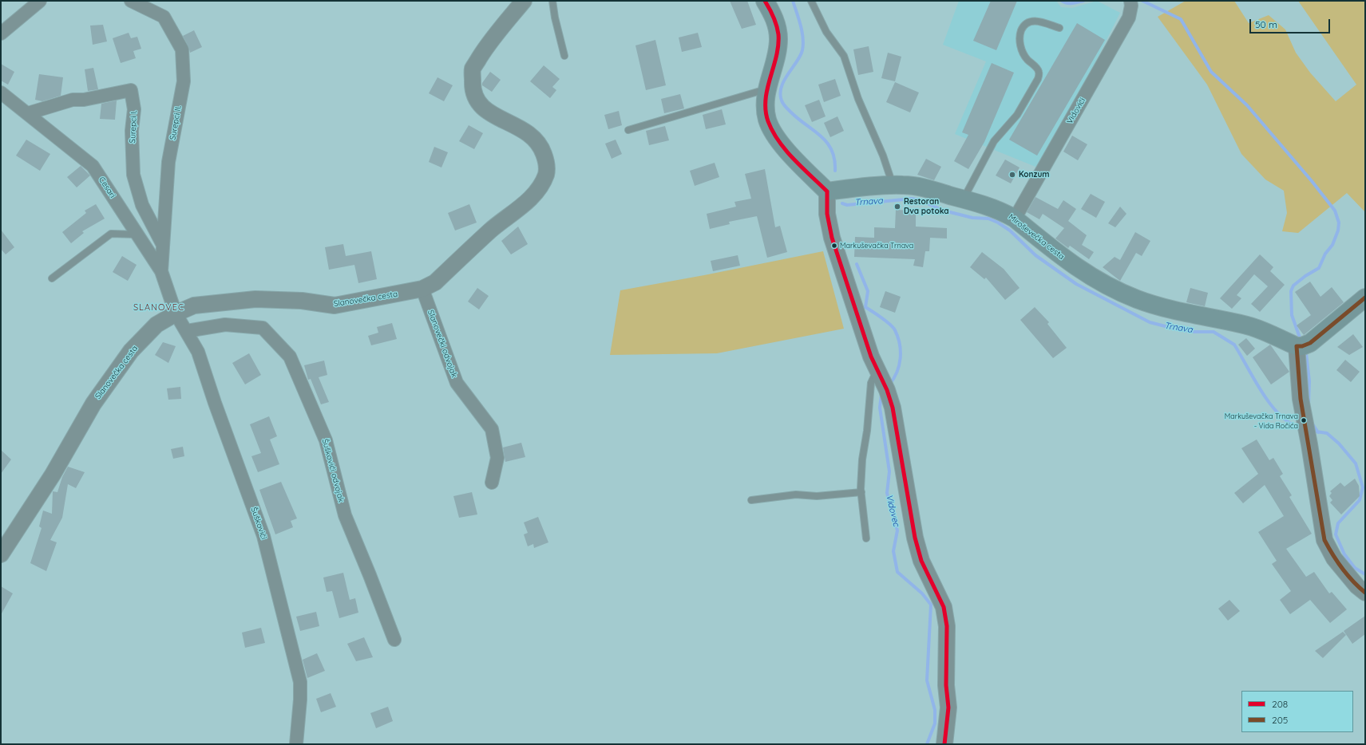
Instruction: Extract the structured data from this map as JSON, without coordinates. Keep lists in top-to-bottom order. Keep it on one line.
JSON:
{"streets":{"main road":["Miroševečka cesta"],"street":["Vidovići","Surepci II.","Surepci I.","Cesari","Slanovečka cesta","Slanovečki odvojak","Šuškovići odvojak","Šuškovići"]},"crossings":[["Vidovići","Miroševečka cesta"],["Surepci II.","Surepci I."],["Surepci II.","Cesari"],["Surepci I.","Cesari"],["Cesari","Slanovečka cesta"],["Cesari","Šuškovići"],["Slanovečka cesta","Slanovečki odvojak"],["Slanovečka cesta","Šuškovići"],["Šuškovići odvojak","Šuškovići"]],"districts":["SLANOVEC"],"water":["Trnava","Vidovec"],"places":["Konzum","Restoran Dva potoka","Markuševačka Trnava","Markuševačka Trnava - Vida Ročića"],"lines":["transit line 208","transit line 205"],"legend":["208","205"],"scale_bar":"50 m"}
